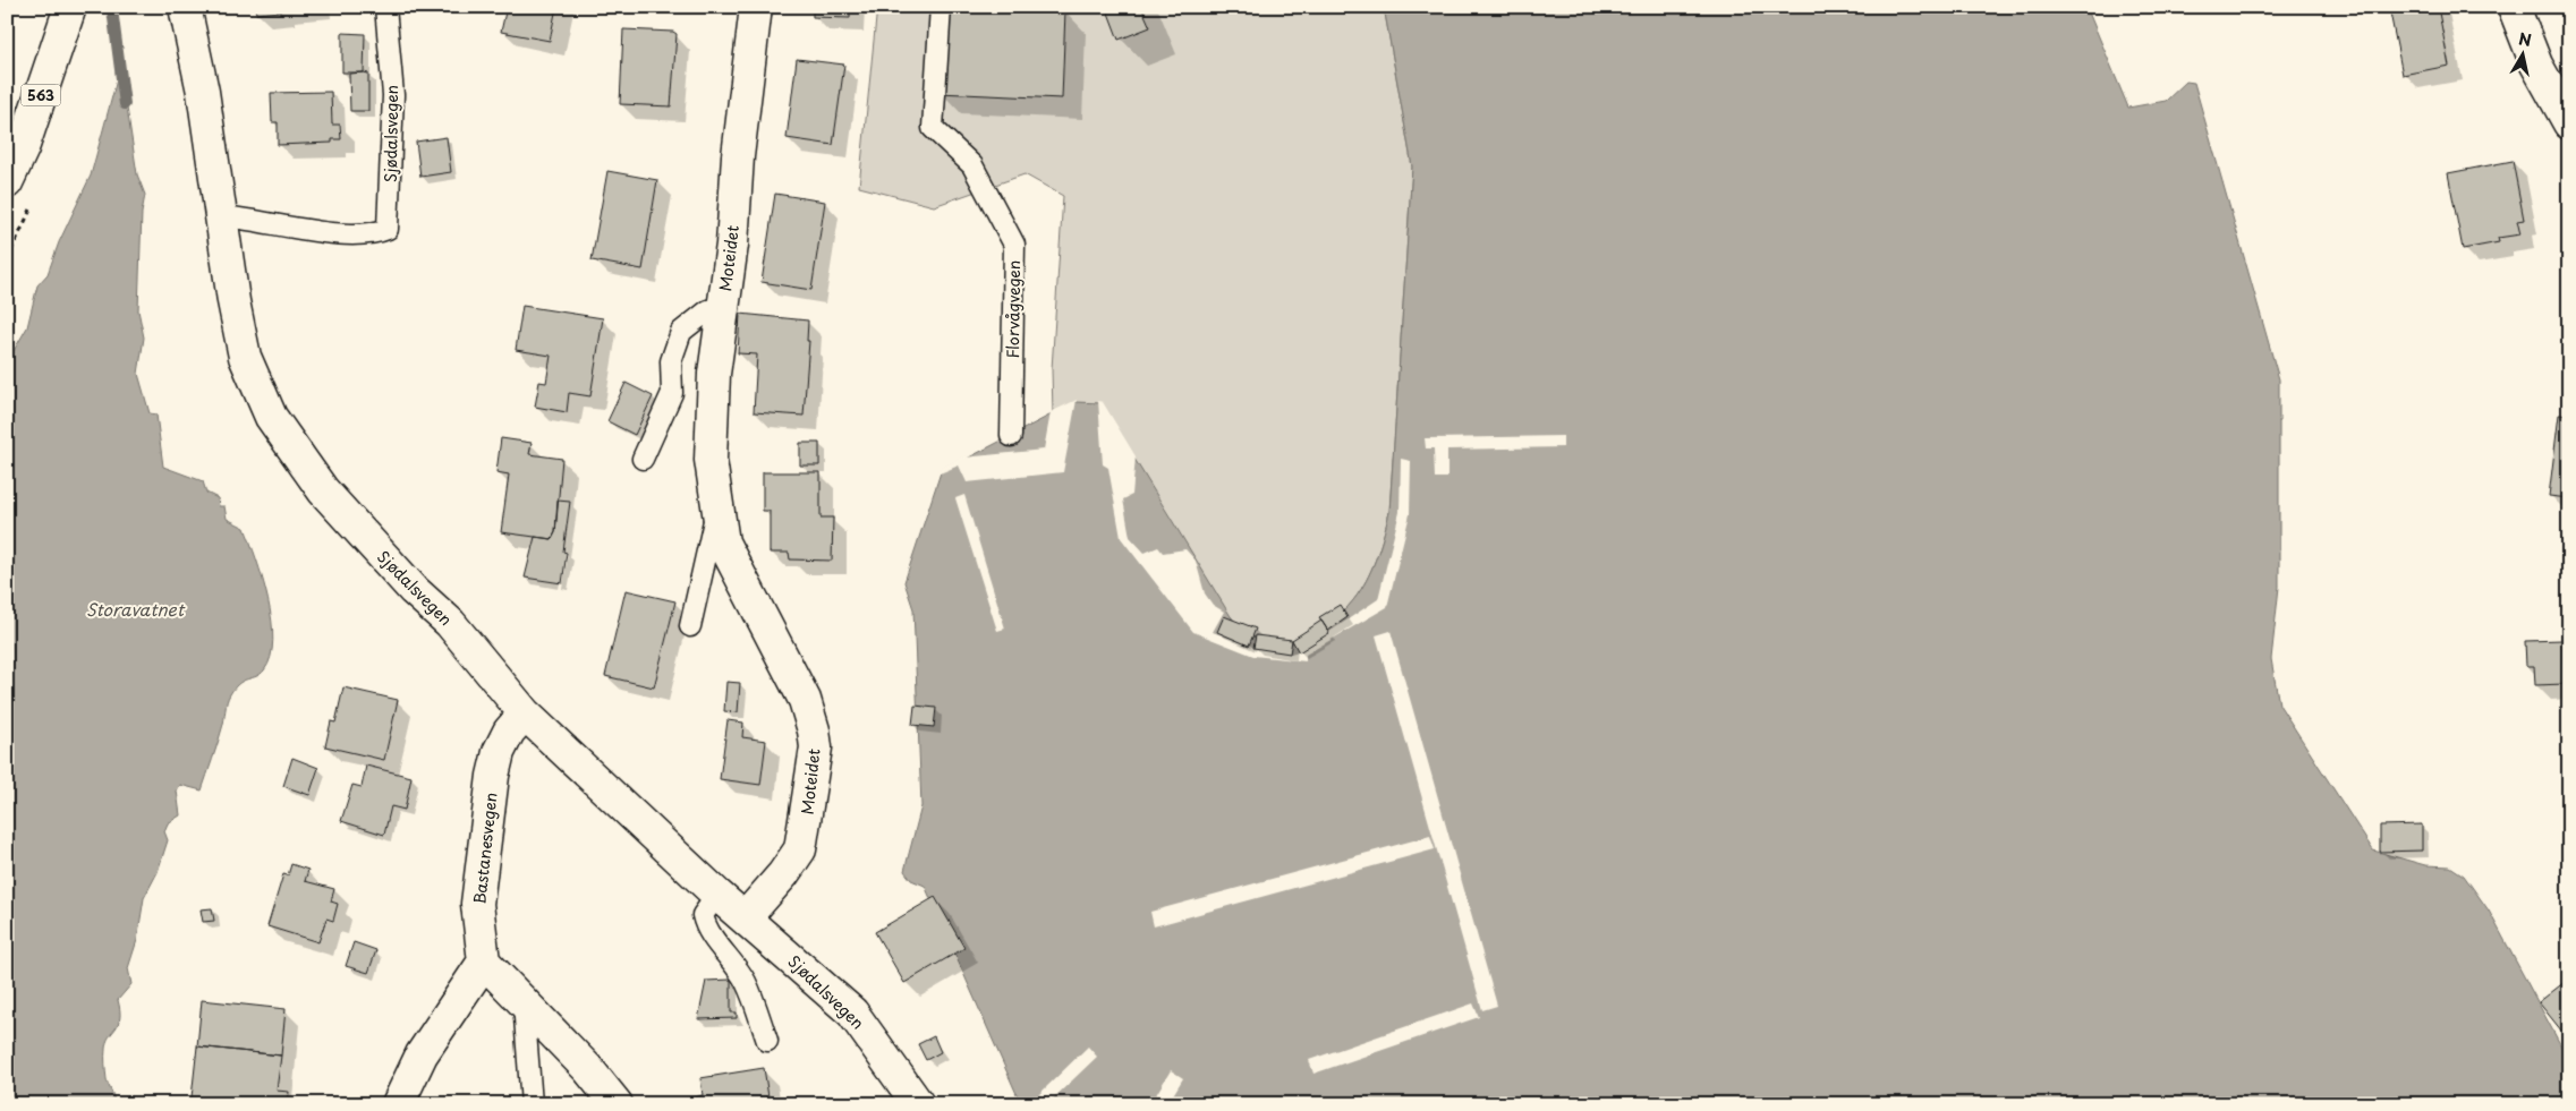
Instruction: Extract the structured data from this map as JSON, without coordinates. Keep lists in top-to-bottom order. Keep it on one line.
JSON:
{"streets":{"street":["563","Sjødalsvegen","Moteidet","Bastanesvegen"],"lane":["Florvågvegen"]},"crossings":[["Sjødalsvegen","Moteidet"],["Sjødalsvegen","Bastanesvegen"]],"water":["Storavatnet"],"north":"top"}
